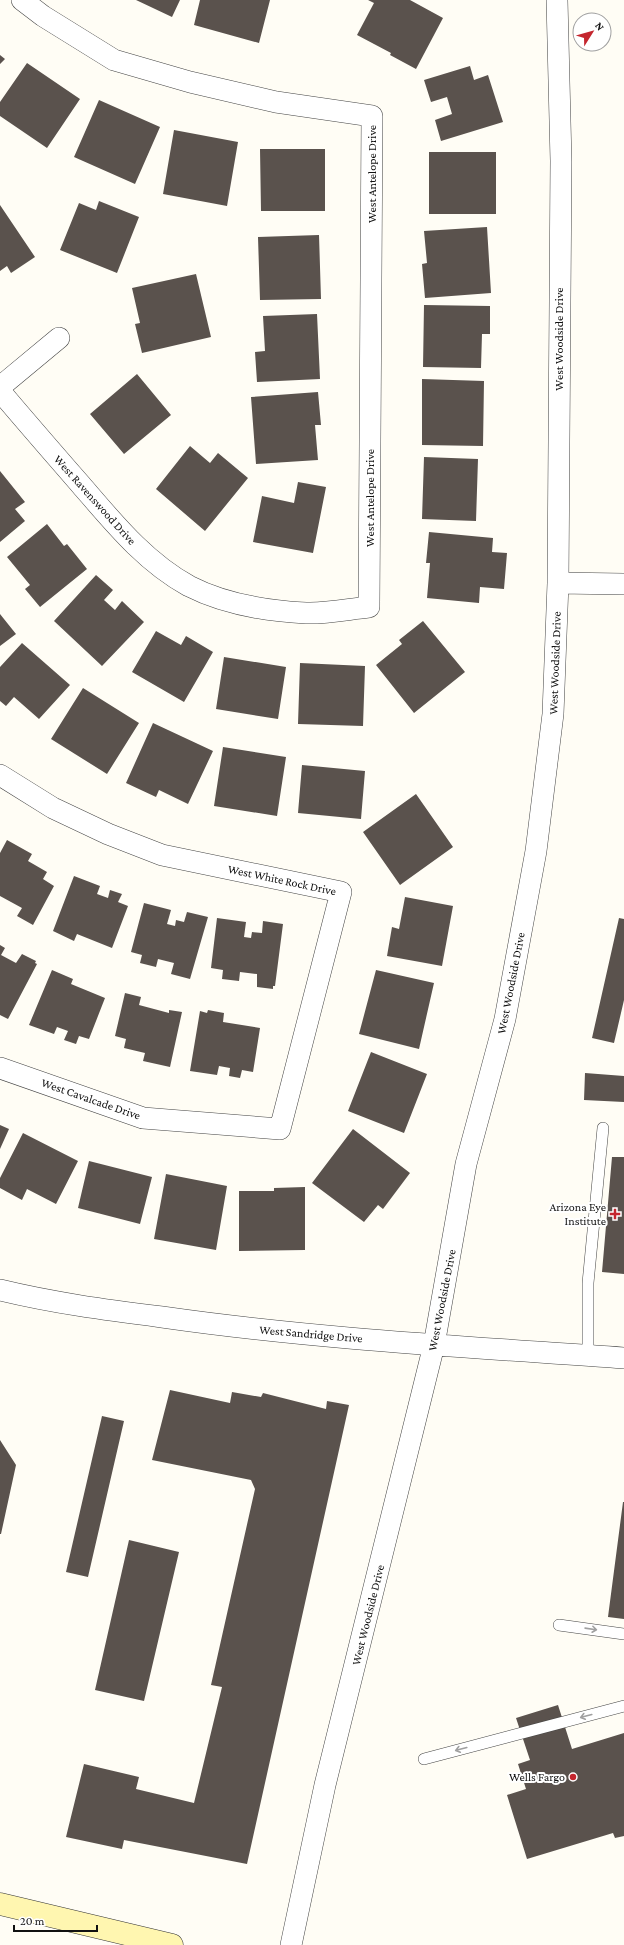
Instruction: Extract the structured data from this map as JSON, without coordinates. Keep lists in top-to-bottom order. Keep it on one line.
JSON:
{"streets":{"street":["West Antelope Drive","West Woodside Drive","West Ravenswood Drive","West White Rock Drive","West Cavalcade Drive","West Sandridge Drive"]},"crossings":[["West Antelope Drive","West Ravenswood Drive"],["West Woodside Drive","West Sandridge Drive"],["West White Rock Drive","West Cavalcade Drive"]],"places":{"health":["Arizona Eye Institute"],"other":["Wells Fargo"]},"scale_bar":"20 m","north":"top right"}
